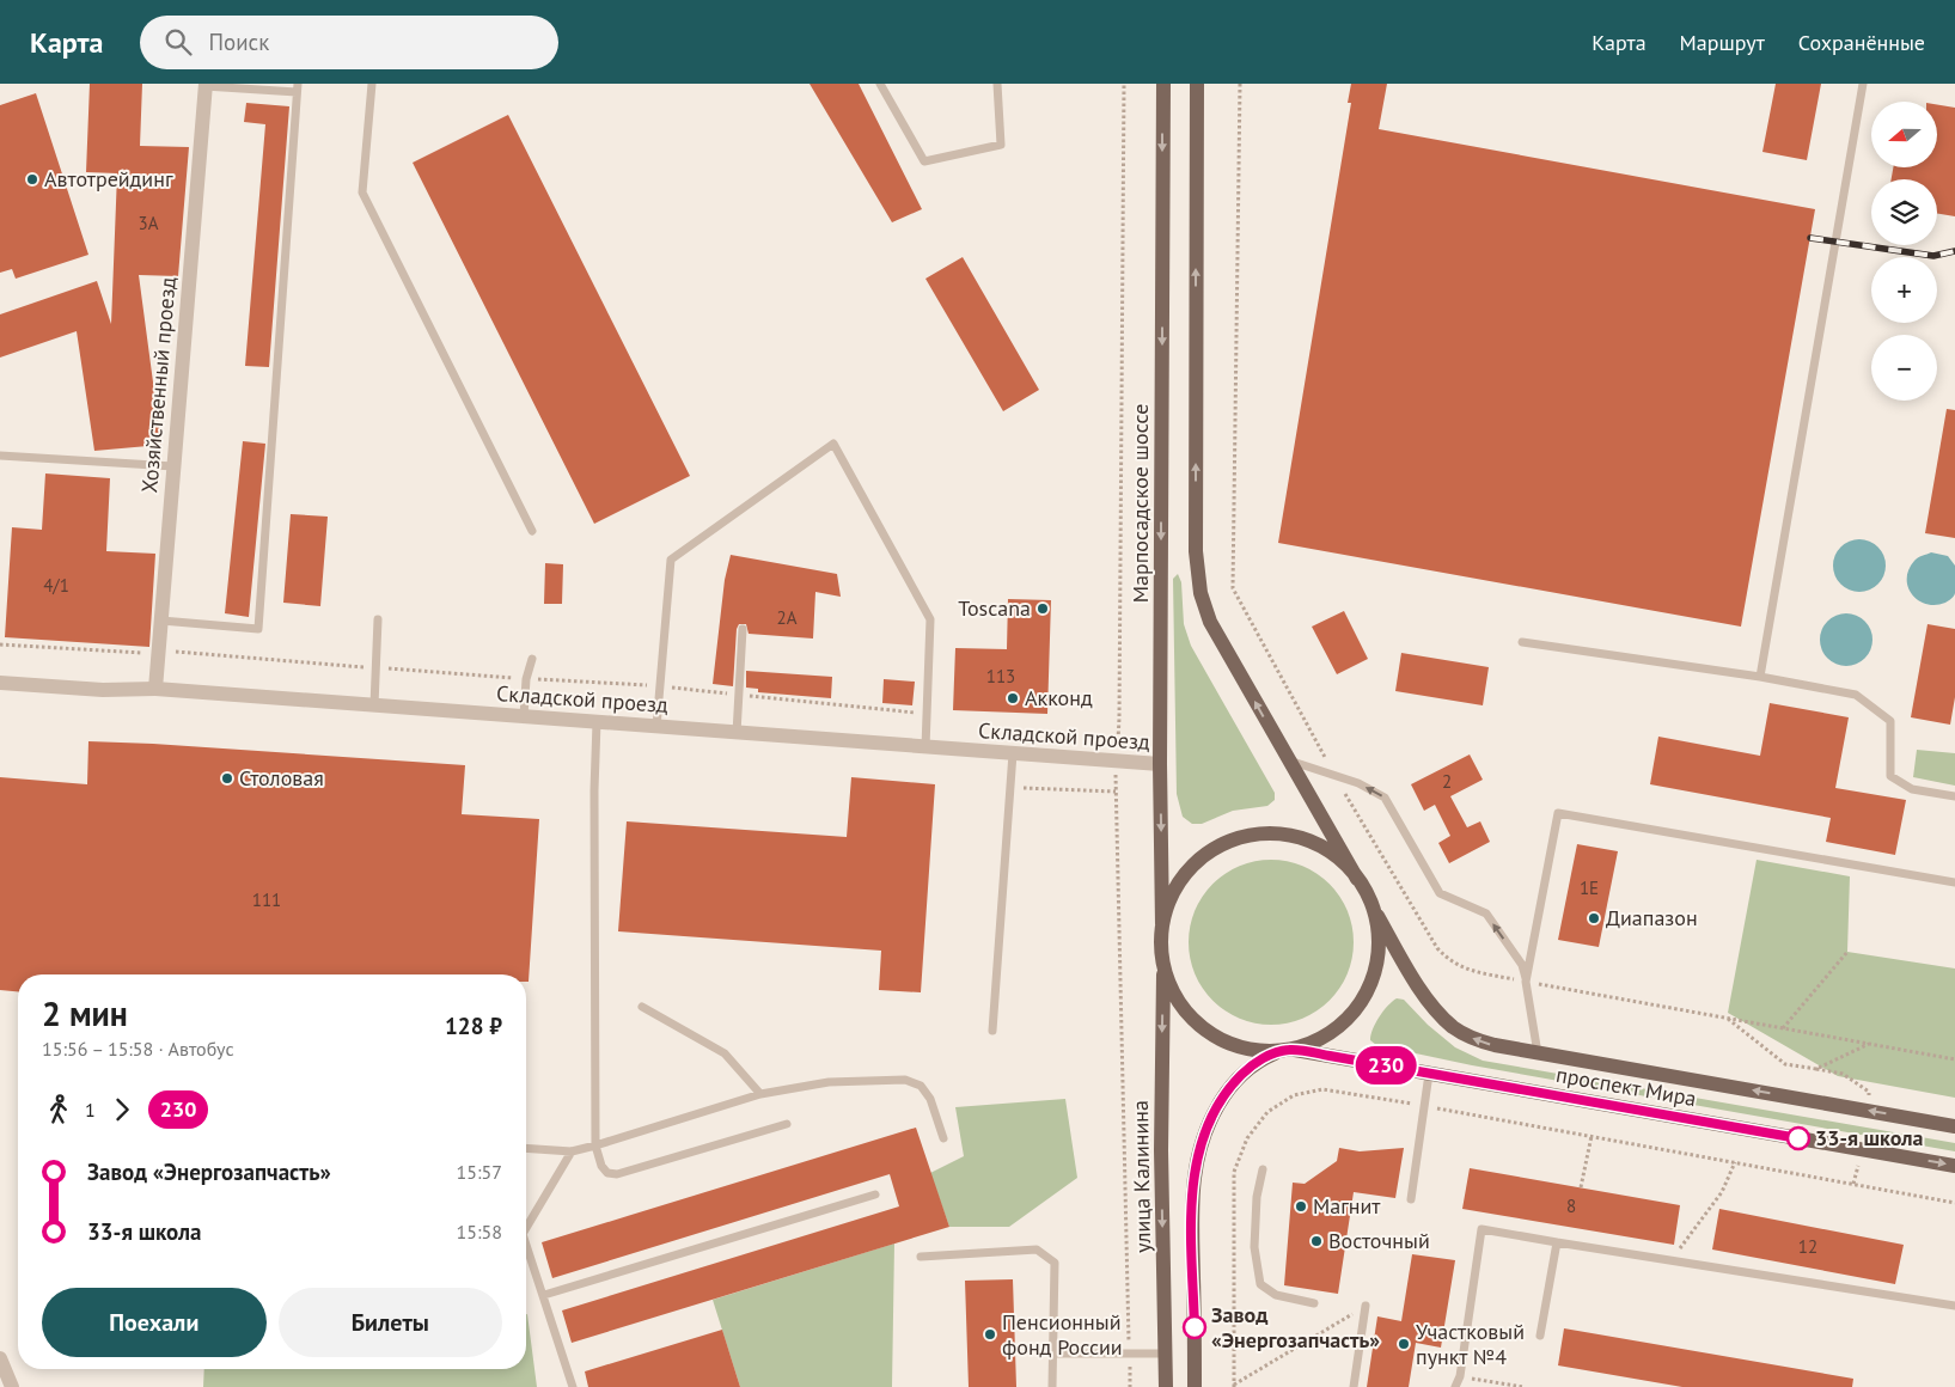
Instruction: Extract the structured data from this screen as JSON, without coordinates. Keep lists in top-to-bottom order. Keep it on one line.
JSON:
{"streets":{"main road":["Марпосадское шоссе","проспект Мира","улица Калинина"],"street":["Хозяйственный проезд","Складской проезд"]},"crossings":[["Хозяйственный проезд","Складской проезд"],["Марпосадское шоссе","Складской проезд"],["Марпосадское шоссе","улица Калинина"]],"one_way":["улица Калинина"],"places":["Автотрейдинг","Toscana","Акконд","Столовая","Диапазон","33-я школа","Магнит","Восточный","Завод «Энергозапчасть»","Пенсионный фонд России","Участковый пункт №4"],"lines":["bus line 230"],"house_numbers":["3А","4/1","2А","113","2","1Е","111","8","12"],"north":"left","page":{"header":"Карта","search":"Поиск","nav":["Карта","Маршрут","Сохранённые"],"on_map":"230","map_buttons":["+","−"],"heading":["2 мин","15:56 – 15:58 · Автобус","128 ₽"],"legs":["1","230"],"list":[{"name":"Завод «Энергозапчасть»","value":"15:57"},{"name":"33-я школа","value":"15:58"}],"buttons":["Поехали","Билеты"]}}
